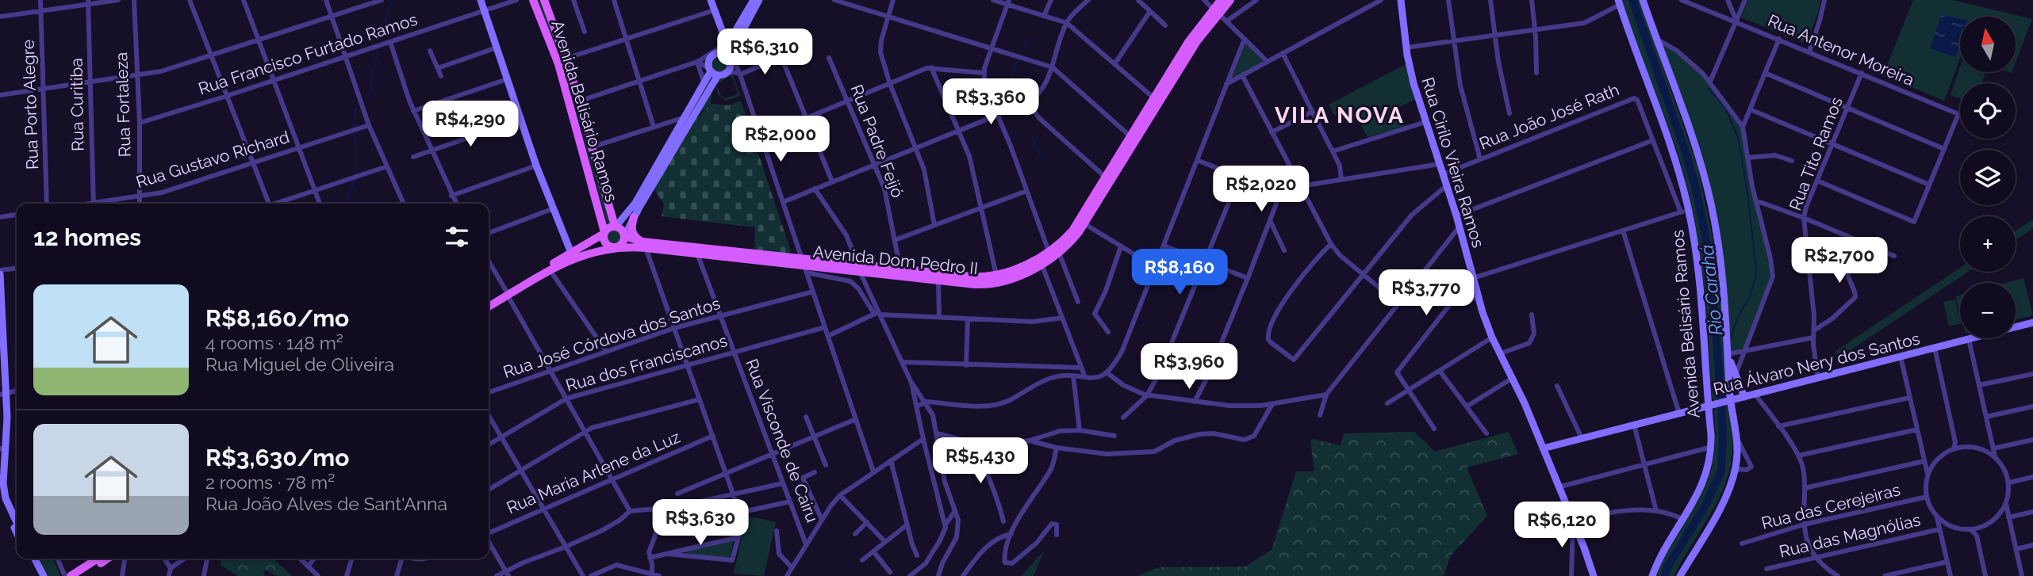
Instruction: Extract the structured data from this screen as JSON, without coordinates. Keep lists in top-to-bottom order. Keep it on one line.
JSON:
{"streets":{"main road":["Avenida Belisário Ramos","Rua Cirilo Vieira Ramos","Avenida Dom Pedro II","Rua Álvaro Nery dos Santos"],"street":["Rua Antenor Moreira","Rua Francisco Furtado Ramos","Rua Porto Alegre","Rua Curitiba","Rua Fortaleza","Rua João José Rath","Rua Padre Feijó","Rua Tito Ramos","Rua Gustavo Richard","Rua José Córdova dos Santos","Rua dos Franciscanos","Rua Visconde de Cairu","Rua Maria Arlene da Luz","Rua das Cerejeiras","Rua das Magnólias"]},"crossings":[["Rua Antenor Moreira","Rua Tito Ramos"],["Rua Francisco Furtado Ramos","Rua Fortaleza"],["Rua Fortaleza","Rua Gustavo Richard"],["Avenida Belisário Ramos","Avenida Dom Pedro II"],["Avenida Belisário Ramos","Rua Álvaro Nery dos Santos"],["Rua João José Rath","Rua Cirilo Vieira Ramos"],["Rua Padre Feijó","Avenida Dom Pedro II"],["Rua Tito Ramos","Rua Álvaro Nery dos Santos"],["Rua Cirilo Vieira Ramos","Rua Álvaro Nery dos Santos"],["Avenida Dom Pedro II","Rua Visconde de Cairu"],["Rua José Córdova dos Santos","Rua Visconde de Cairu"],["Rua dos Franciscanos","Rua Visconde de Cairu"]],"districts":["VILA NOVA"],"water":["Rio Carahá"],"north":"top","page":{"map_buttons":["+","−"],"price":["R$6,310","R$3,360","R$4,290","R$2,000","R$2,020","R$2,700","R$8,160","R$3,770","R$3,960","R$5,430","R$3,630","R$6,120"],"heading":"12 homes","list":[{"name":"R$8,160/mo","note":"4 rooms · 148 m² · Rua Miguel de Oliveira"},{"name":"R$3,630/mo","note":"2 rooms · 78 m² · Rua João Alves de Sant'Anna"}]}}
